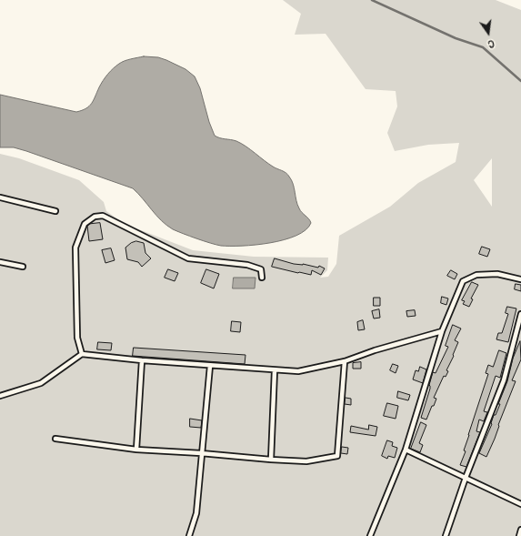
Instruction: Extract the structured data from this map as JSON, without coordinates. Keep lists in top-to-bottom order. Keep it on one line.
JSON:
{"north":"bottom"}
